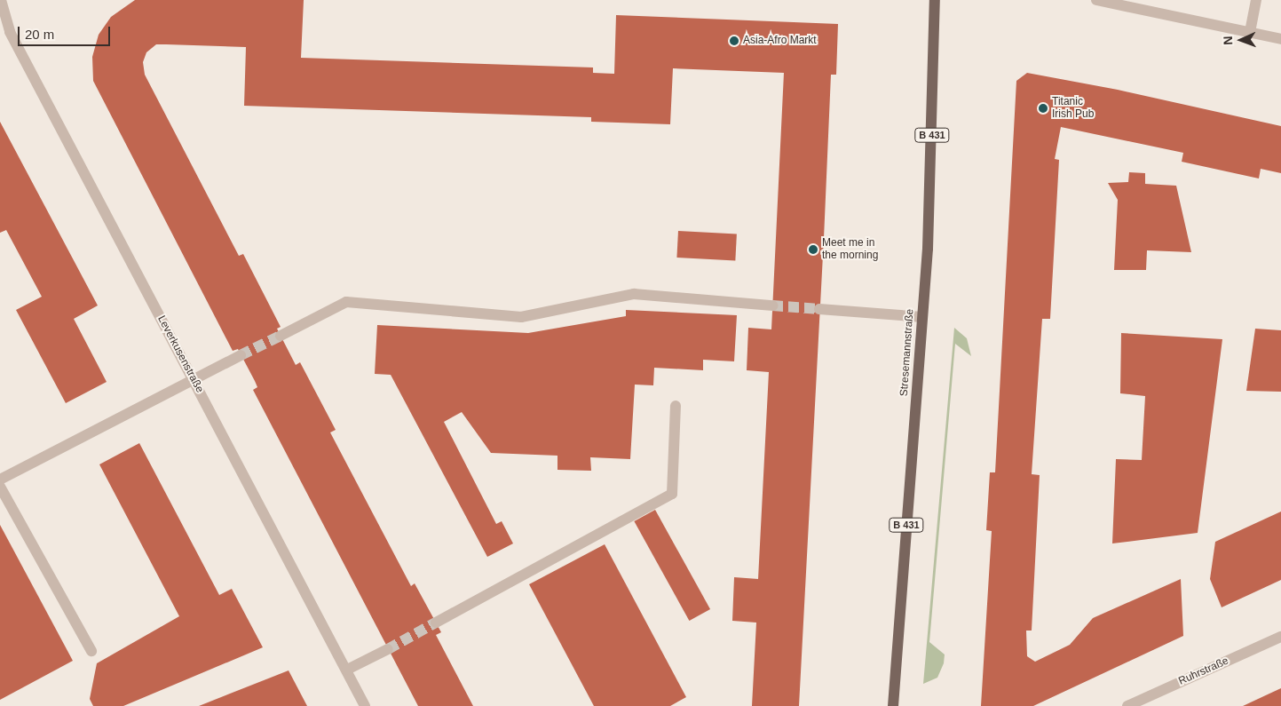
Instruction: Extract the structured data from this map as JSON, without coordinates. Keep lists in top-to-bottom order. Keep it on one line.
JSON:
{"streets":{"main road":["B 431","Stresemannstraße"],"street":["Leverkusenstraße","Ruhrstraße"]},"places":["Asia-Afro Markt","Titanic Irish Pub","Meet me in the morning"],"scale_bar":"20 m","north":"left"}
